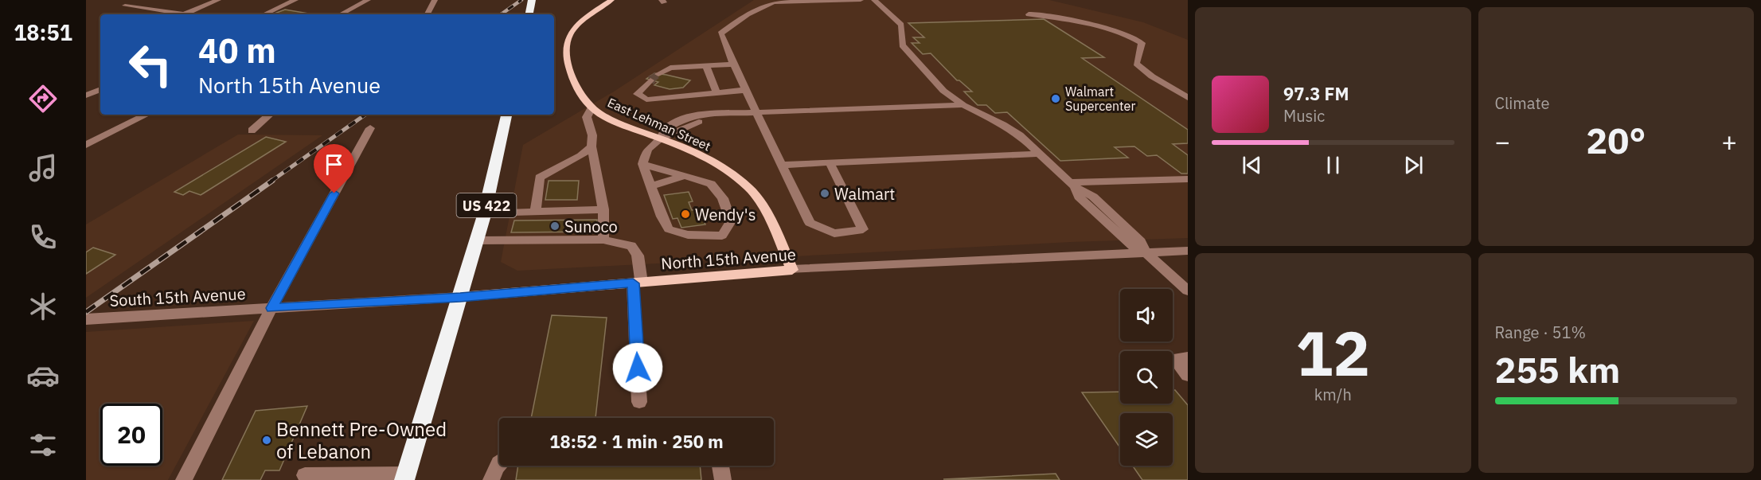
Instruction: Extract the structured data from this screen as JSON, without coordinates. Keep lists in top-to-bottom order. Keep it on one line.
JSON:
{"streets":{"highway":["US 422"],"main road":["East Lehman Street","North 15th Avenue"],"street":["South 15th Avenue"]},"crossings":[["East Lehman Street","North 15th Avenue"],["US 422","North 15th Avenue"],["North 15th Avenue","South 15th Avenue"]],"places":["Walmart Supercenter","Walmart","Wendy's","Sunoco","Bennett Pre-Owned of Lebanon"],"page":{"tabs":"18:51","tile":["Climate",["12","km/h"],["Range · 51%","255 km"]],"turn":["40 m","North 15th Avenue"],"song":["97.3 FM","Music"],"heat":["−","20°","+"],"limit":"20","trip":"18:52 · 1 min · 250 m"}}
